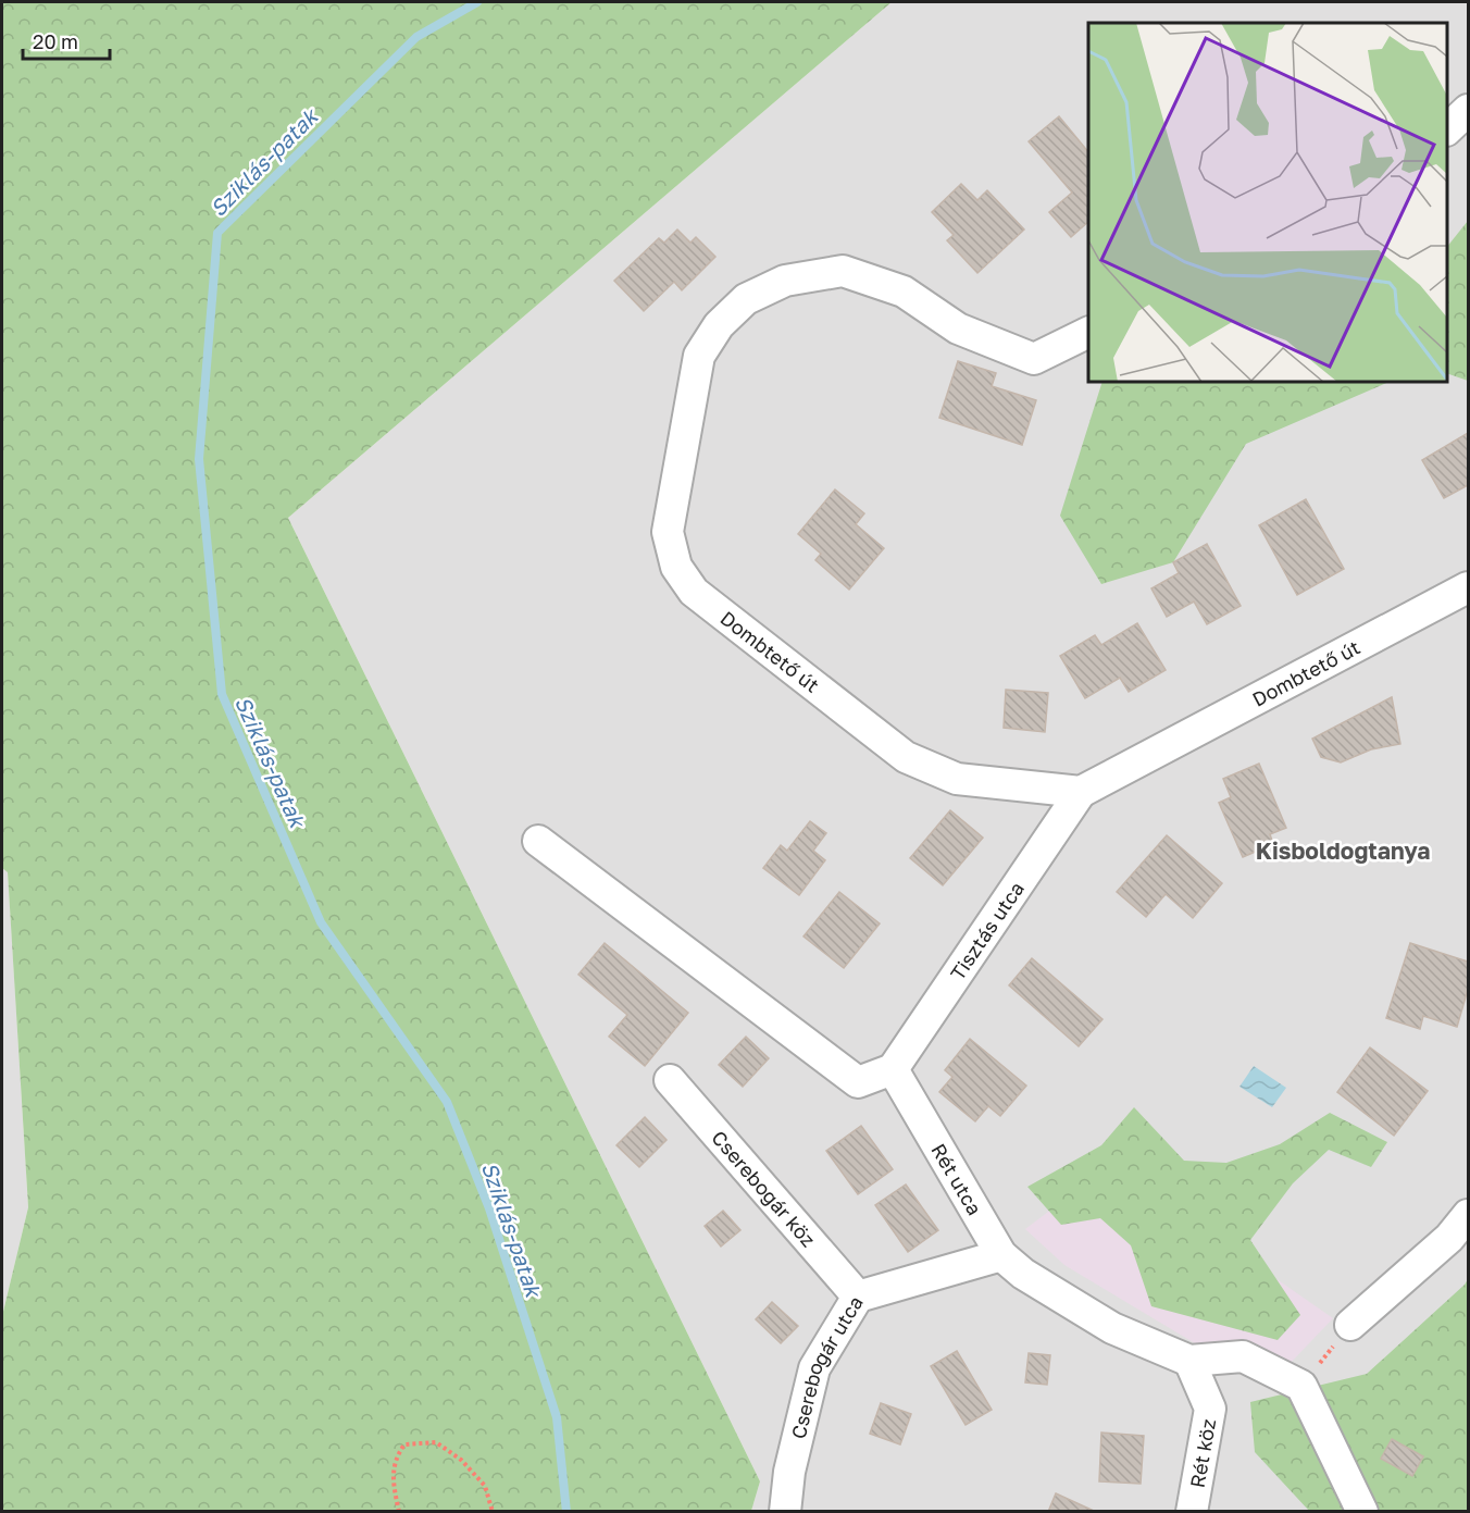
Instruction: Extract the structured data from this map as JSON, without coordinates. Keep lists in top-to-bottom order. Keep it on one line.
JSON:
{"streets":{"street":["Dombtető út","Tisztás utca","Rét utca","Cserebogár köz","Cserebogár utca","Rét köz"]},"crossings":[["Dombtető út","Tisztás utca"],["Tisztás utca","Rét utca"],["Rét utca","Cserebogár utca"],["Rét utca","Rét köz"],["Cserebogár köz","Cserebogár utca"]],"districts":["Kisboldogtanya"],"water":["Sziklás-patak"],"scale_bar":"20 m"}
